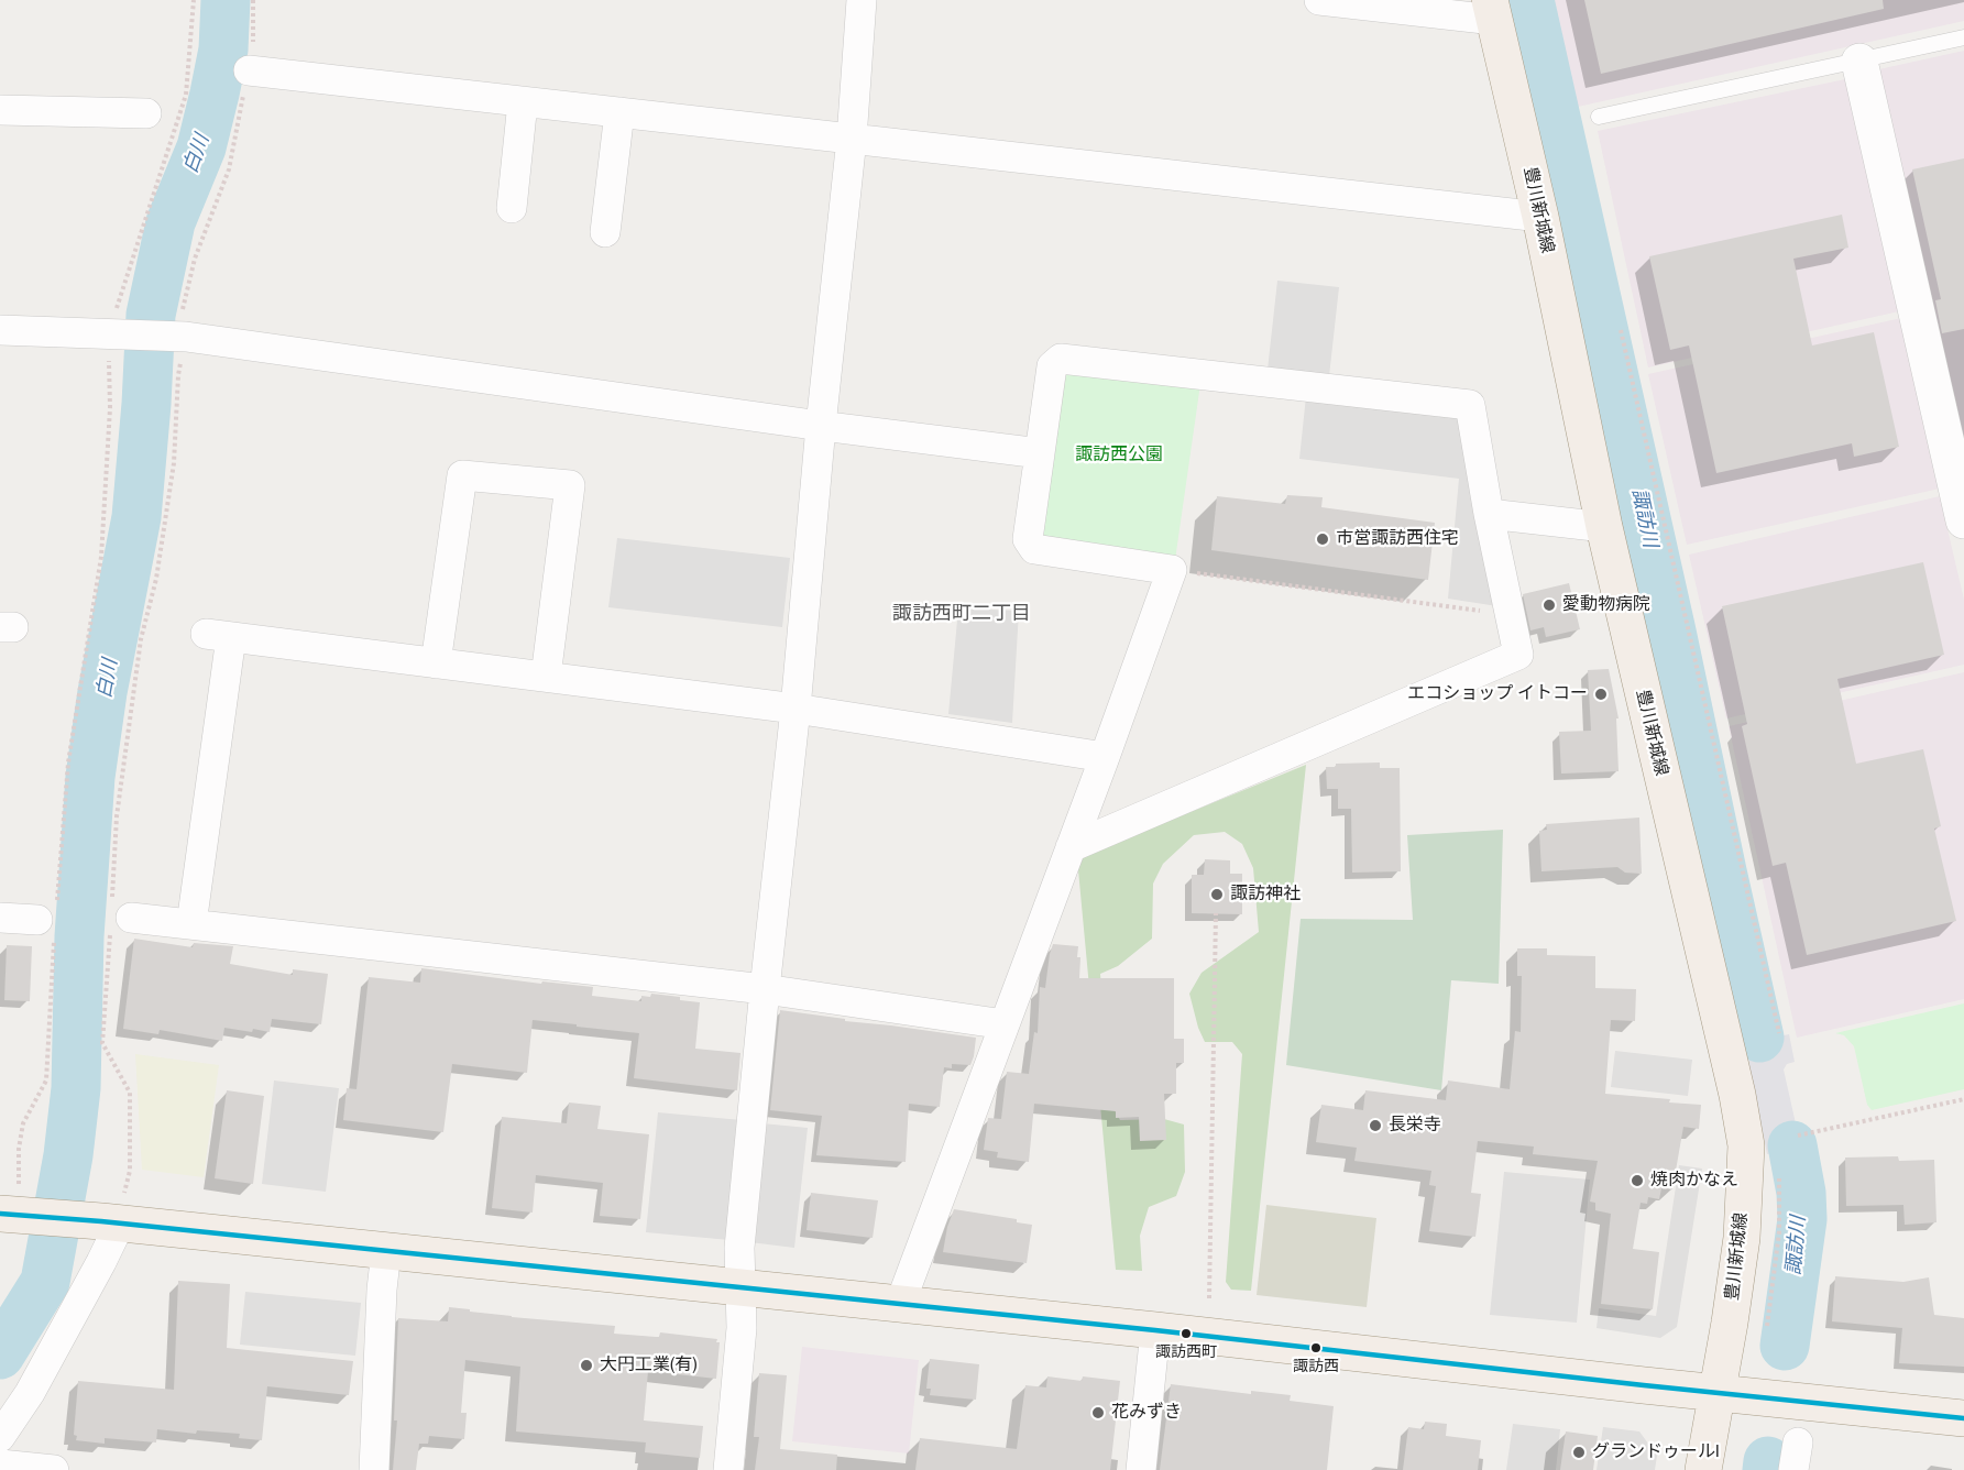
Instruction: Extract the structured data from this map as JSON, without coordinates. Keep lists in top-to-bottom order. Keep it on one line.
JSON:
{"streets":{"main road":["豊川新城線"]},"districts":["諏訪西町二丁目"],"water":["白川","諏訪川"],"parks":["諏訪西公園"],"places":["市営諏訪西住宅","愛動物病院","エコショップ イトコー","諏訪神社","長栄寺","焼肉かなえ","諏訪西町","諏訪西","大円工業(有)","花みずき","グランドゥールI"]}
